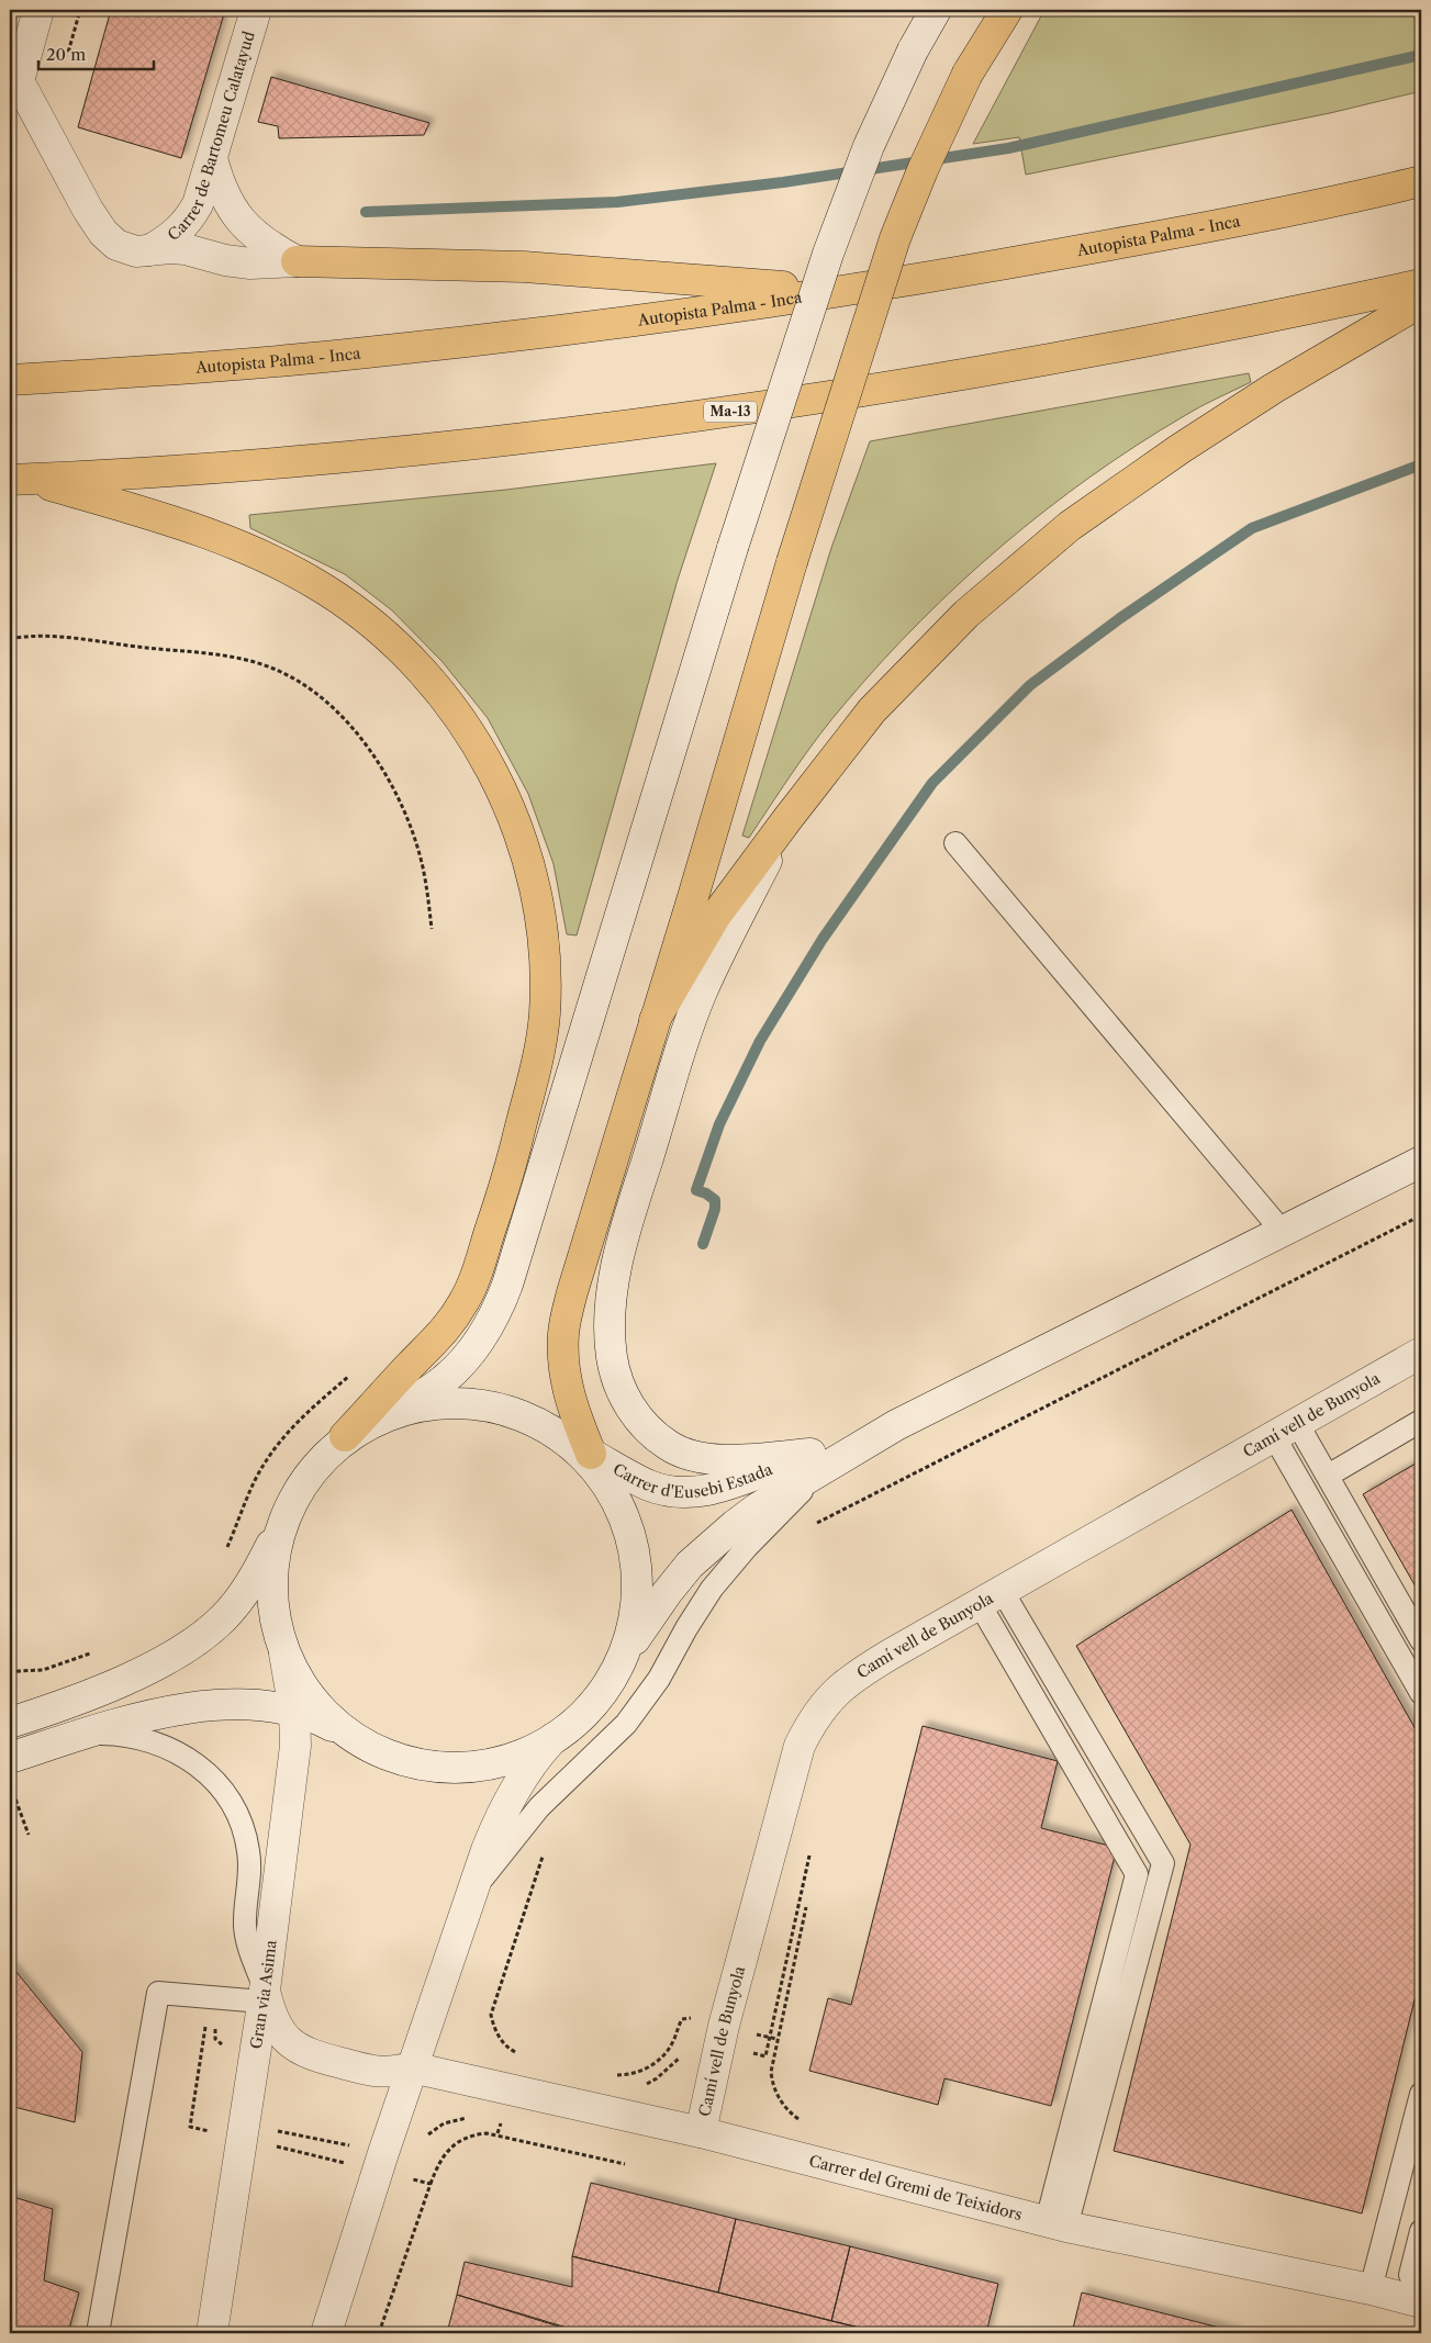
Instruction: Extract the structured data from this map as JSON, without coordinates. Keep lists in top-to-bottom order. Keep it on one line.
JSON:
{"streets":{"highway":["Autopista Palma - Inca","Ma-13"],"street":["Carrer de Bartomeu Calatayud","Camí vell de Bunyola","Carrer d'Eusebi Estada","Gran via Asima","Carrer del Gremi de Teixidors"]},"crossings":[["Camí vell de Bunyola","Carrer del Gremi de Teixidors"]],"scale_bar":"20 m"}
